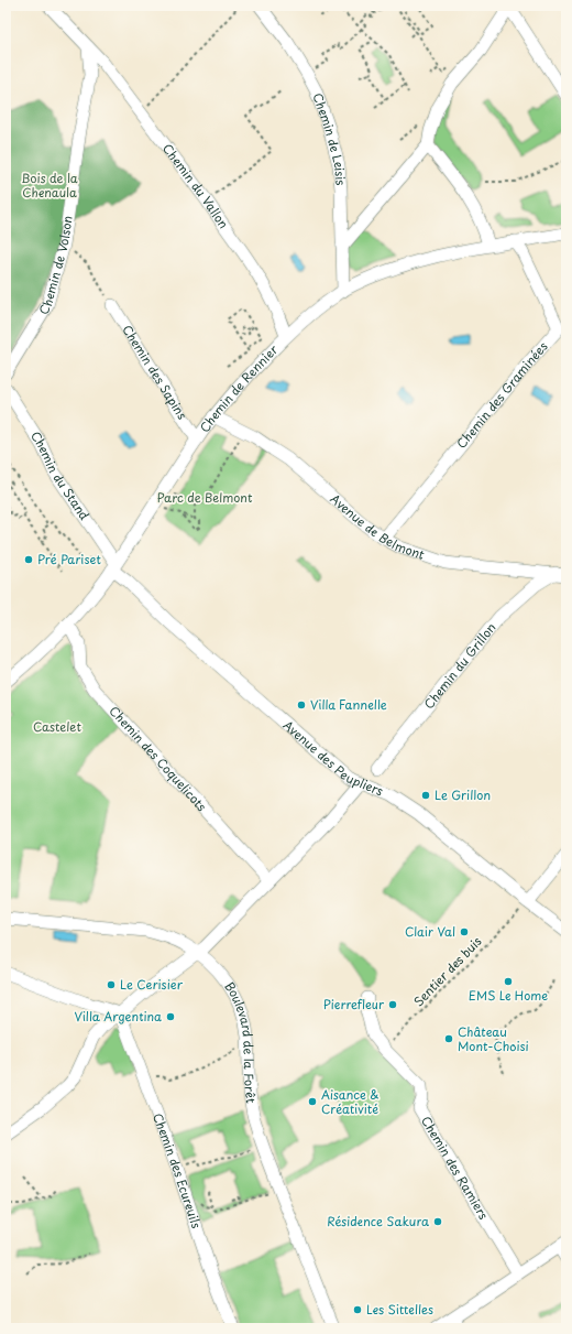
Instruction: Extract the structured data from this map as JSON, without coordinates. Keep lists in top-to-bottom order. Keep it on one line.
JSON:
{"streets":{"street":["Chemin de Leisis","Chemin du Vallon","Chemin de Volson","Chemin des Sapins","Chemin de Rennier","Chemin des Graminées","Chemin du Stand","Avenue de Belmont","Chemin du Grillon","Avenue des Peupliers","Chemin des Coquelicots","Boulevard de la Forêt","Chemin des Ramiers","Chemin des Ecureuils"],"path":["Sentier des buis"]},"crossings":[["Chemin de Leisis","Chemin de Rennier"],["Chemin du Vallon","Chemin de Volson"],["Chemin du Vallon","Chemin de Rennier"],["Chemin des Sapins","Chemin de Rennier"],["Chemin de Rennier","Chemin du Stand"],["Chemin de Rennier","Avenue de Belmont"],["Chemin de Rennier","Avenue des Peupliers"],["Chemin de Rennier","Chemin des Coquelicots"],["Chemin des Graminées","Avenue de Belmont"],["Chemin du Stand","Avenue des Peupliers"],["Avenue de Belmont","Chemin du Grillon"],["Avenue des Peupliers","Sentier des buis"],["Sentier des buis","Chemin des Ramiers"]],"parks":["Bois de la Chenaula","Parc de Belmont","Castelet"],"places":["Pré Pariset","Villa Fannelle","Le Grillon","Clair Val","EMS Le Home","Le Cerisier","Pierrefleur","Villa Argentina","Château Mont-Choisi","Aisance & Créativité","Résidence Sakura","Les Sittelles"]}
